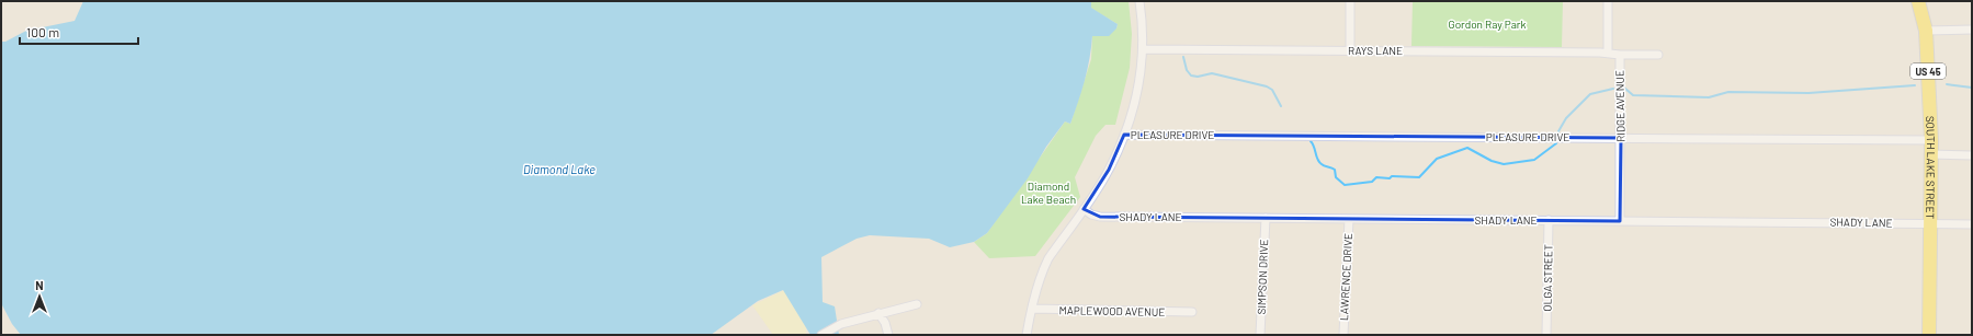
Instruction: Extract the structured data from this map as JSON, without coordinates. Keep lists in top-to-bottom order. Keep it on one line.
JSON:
{"streets":{"main road":["US 45","SOUTH LAKE STREET"],"street":["RAYS LANE","RIDGE AVENUE","PLEASURE DRIVE","SHADY LANE","SIMPSON DRIVE","LAWRENCE DRIVE","OLGA STREET","MAPLEWOOD AVENUE"]},"crossings":[["RAYS LANE","RIDGE AVENUE"],["RIDGE AVENUE","PLEASURE DRIVE"],["RIDGE AVENUE","SHADY LANE"],["PLEASURE DRIVE","SOUTH LAKE STREET"],["SOUTH LAKE STREET","SHADY LANE"],["SHADY LANE","SIMPSON DRIVE"],["SHADY LANE","LAWRENCE DRIVE"],["SHADY LANE","OLGA STREET"]],"water":["Diamond Lake"],"parks":["Gordon Ray Park","Diamond Lake Beach"],"scale_bar":"100 m","north":"top"}
